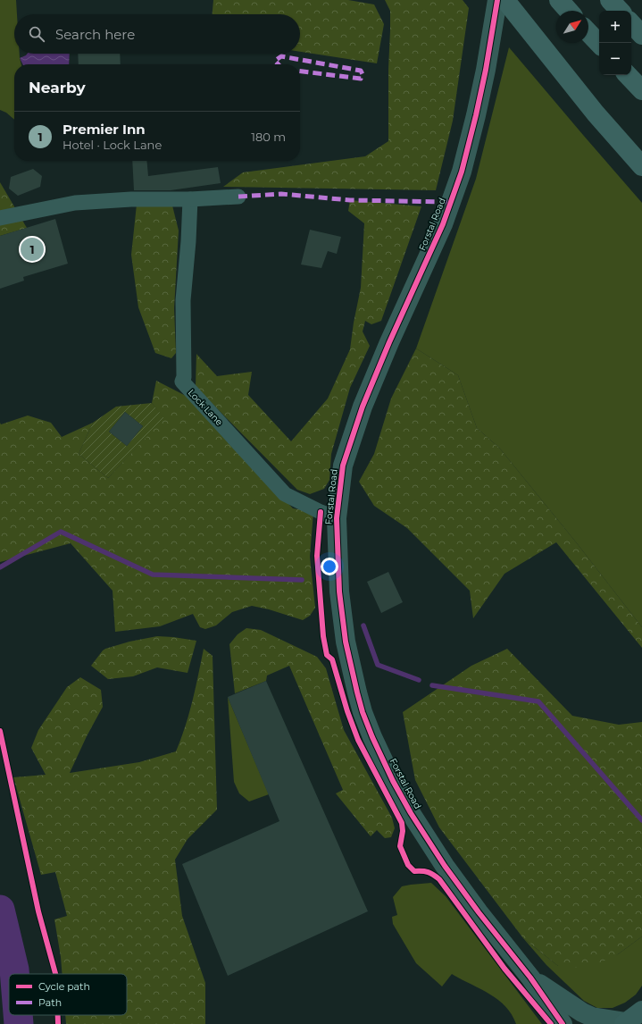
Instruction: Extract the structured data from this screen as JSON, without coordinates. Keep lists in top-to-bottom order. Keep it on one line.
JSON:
{"streets":{"street":["Forstal Road","Lock Lane"]},"crossings":[["Forstal Road","Lock Lane"]],"legend":["Cycle path","Path"],"north":"top right","page":{"map_buttons":["+","−"],"search":"Search here","heading":"Nearby","list":[{"mark":"1","name":"Premier Inn","note":"Hotel · Lock Lane","value":"180 m"}],"pins":"1"}}
